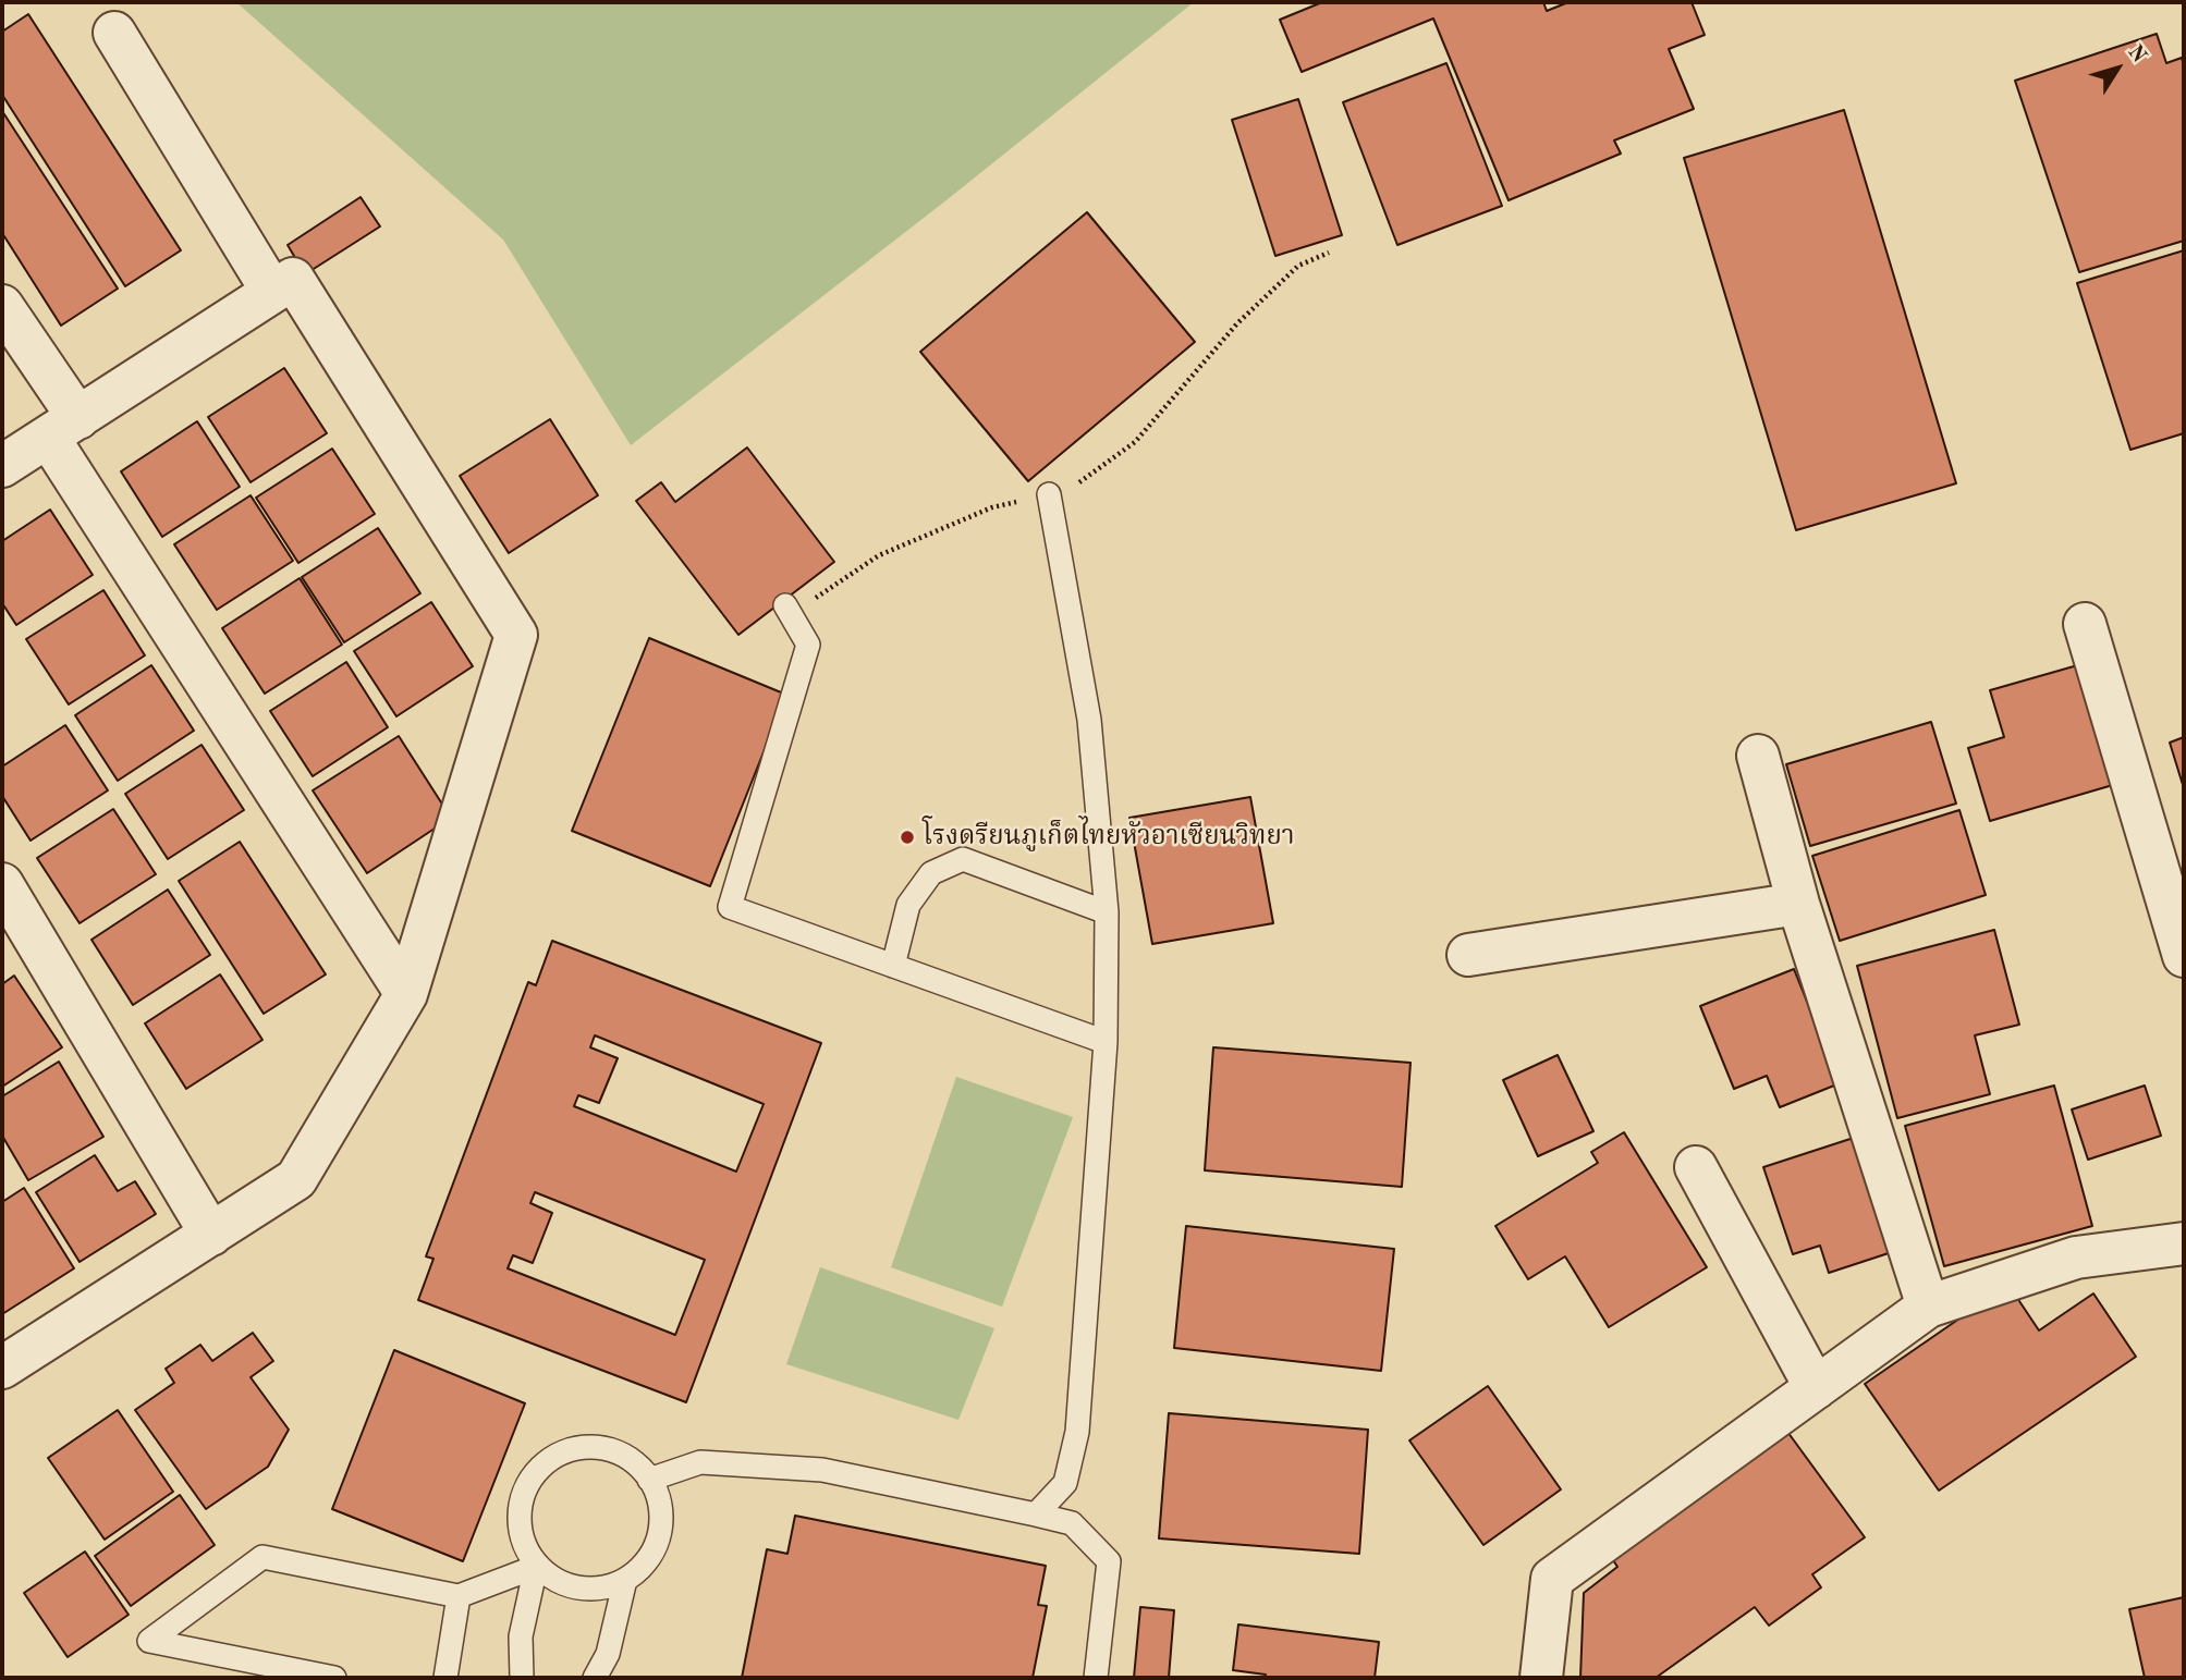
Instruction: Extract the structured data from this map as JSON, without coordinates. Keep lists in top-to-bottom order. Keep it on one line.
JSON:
{"places":["โรงดรียนภูเก็ตไทยหัวอาเซียนวิทยา"],"north":"top right"}
